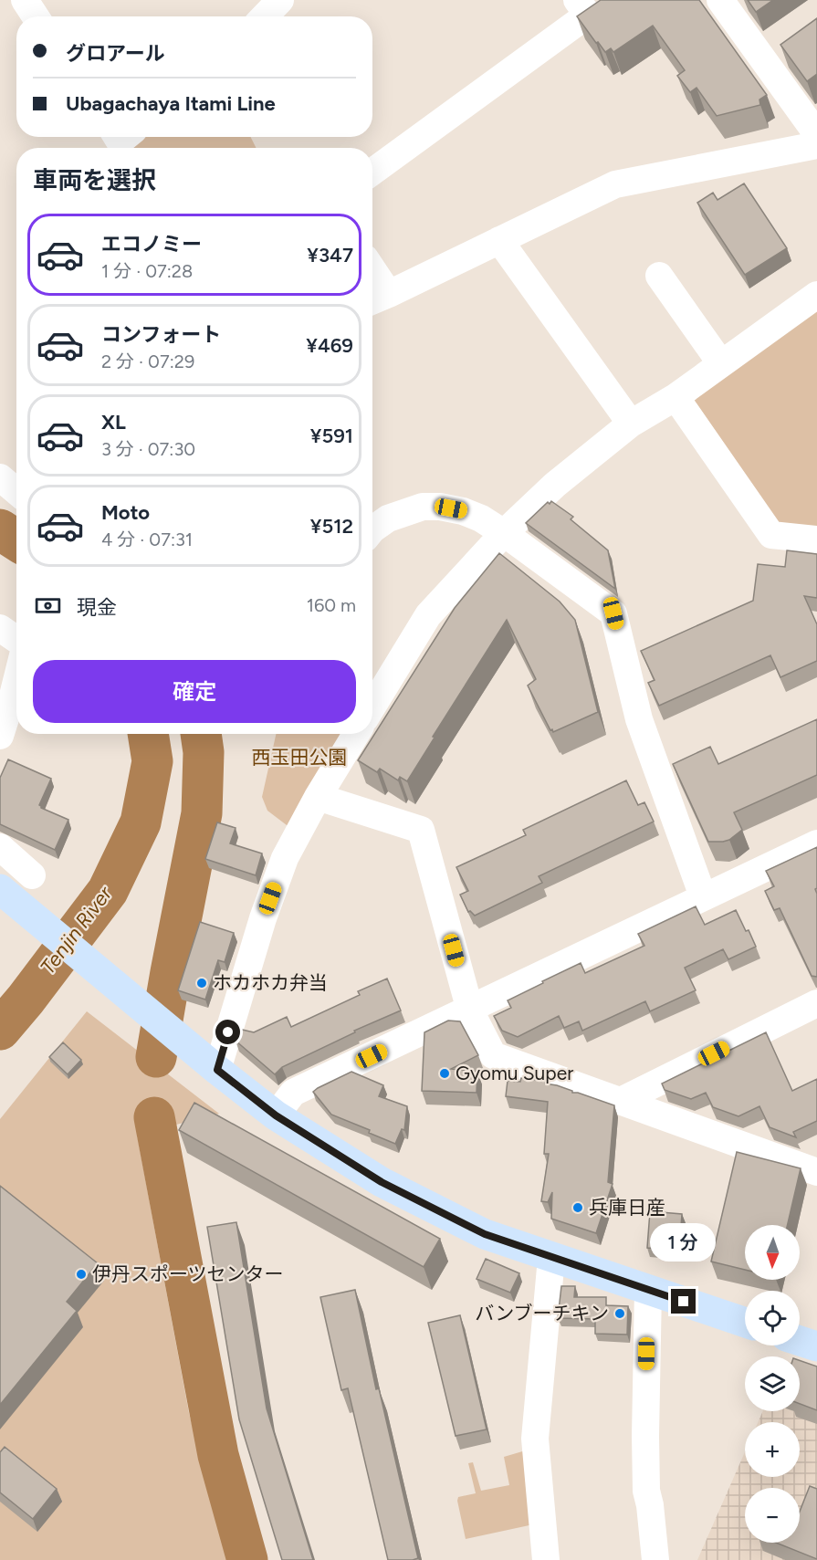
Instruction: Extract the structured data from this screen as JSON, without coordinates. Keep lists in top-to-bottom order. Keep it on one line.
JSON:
{"water":["Tenjin River"],"parks":["西玉田公園"],"places":["ホカホカ弁当","Gyomu Super","兵庫日産","伊丹スポーツセンター","バンブーチキン"],"north":"bottom","page":{"banner":["グロアール","Ubagachaya Itami Line"],"heading":"車両を選択","list":[{"name":"エコノミー","note":"1 分 · 07:28","value":"¥347"},{"name":"コンフォート","note":"2 分 · 07:29","value":"¥469"},{"name":"XL","note":"3 分 · 07:30","value":"¥591"},{"name":"Moto","note":"4 分 · 07:31","value":"¥512"}],"pay":["現金","160 m"],"buttons":"確定","bubble":"1 分","map_buttons":["+","−"]}}
